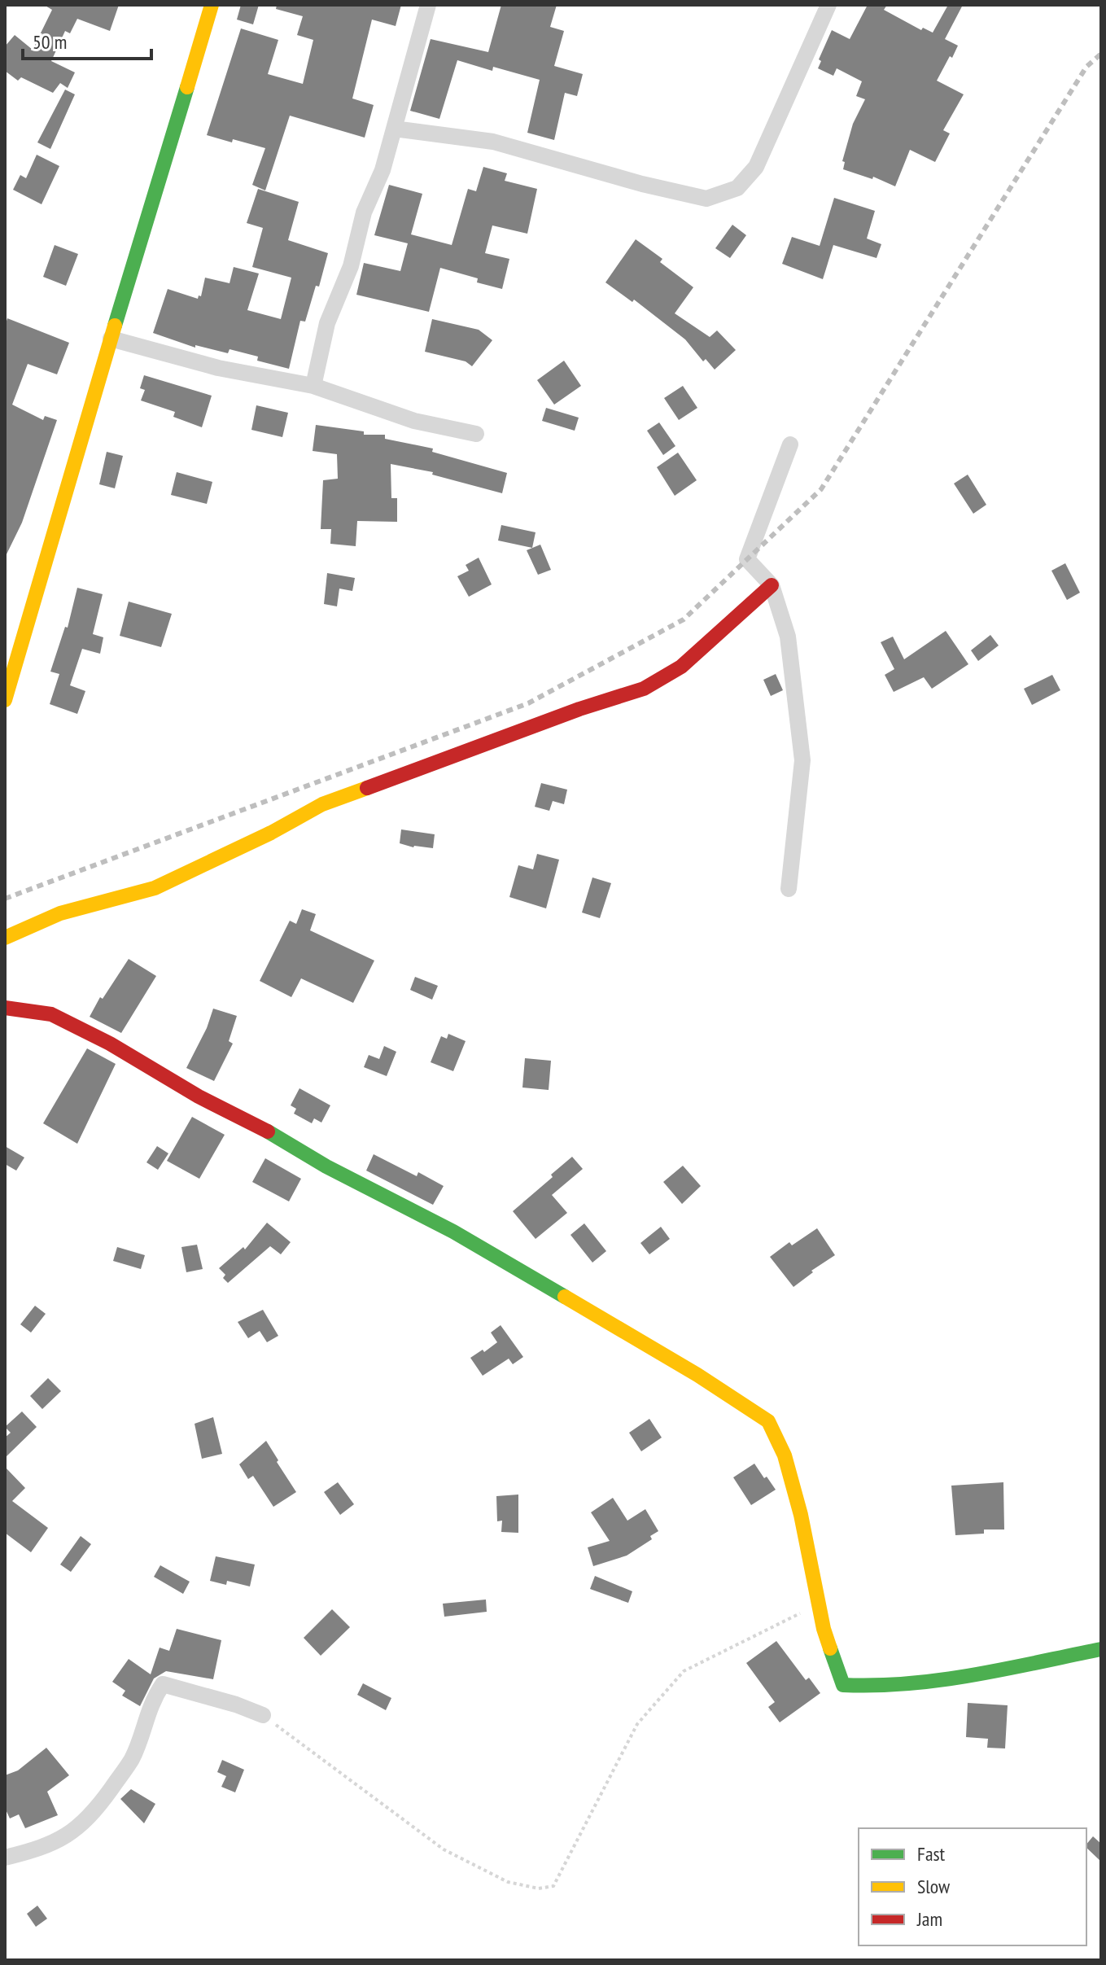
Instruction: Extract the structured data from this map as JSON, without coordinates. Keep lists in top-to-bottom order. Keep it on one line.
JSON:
{"legend":["Fast","Slow","Jam"],"scale_bar":"50 m"}
